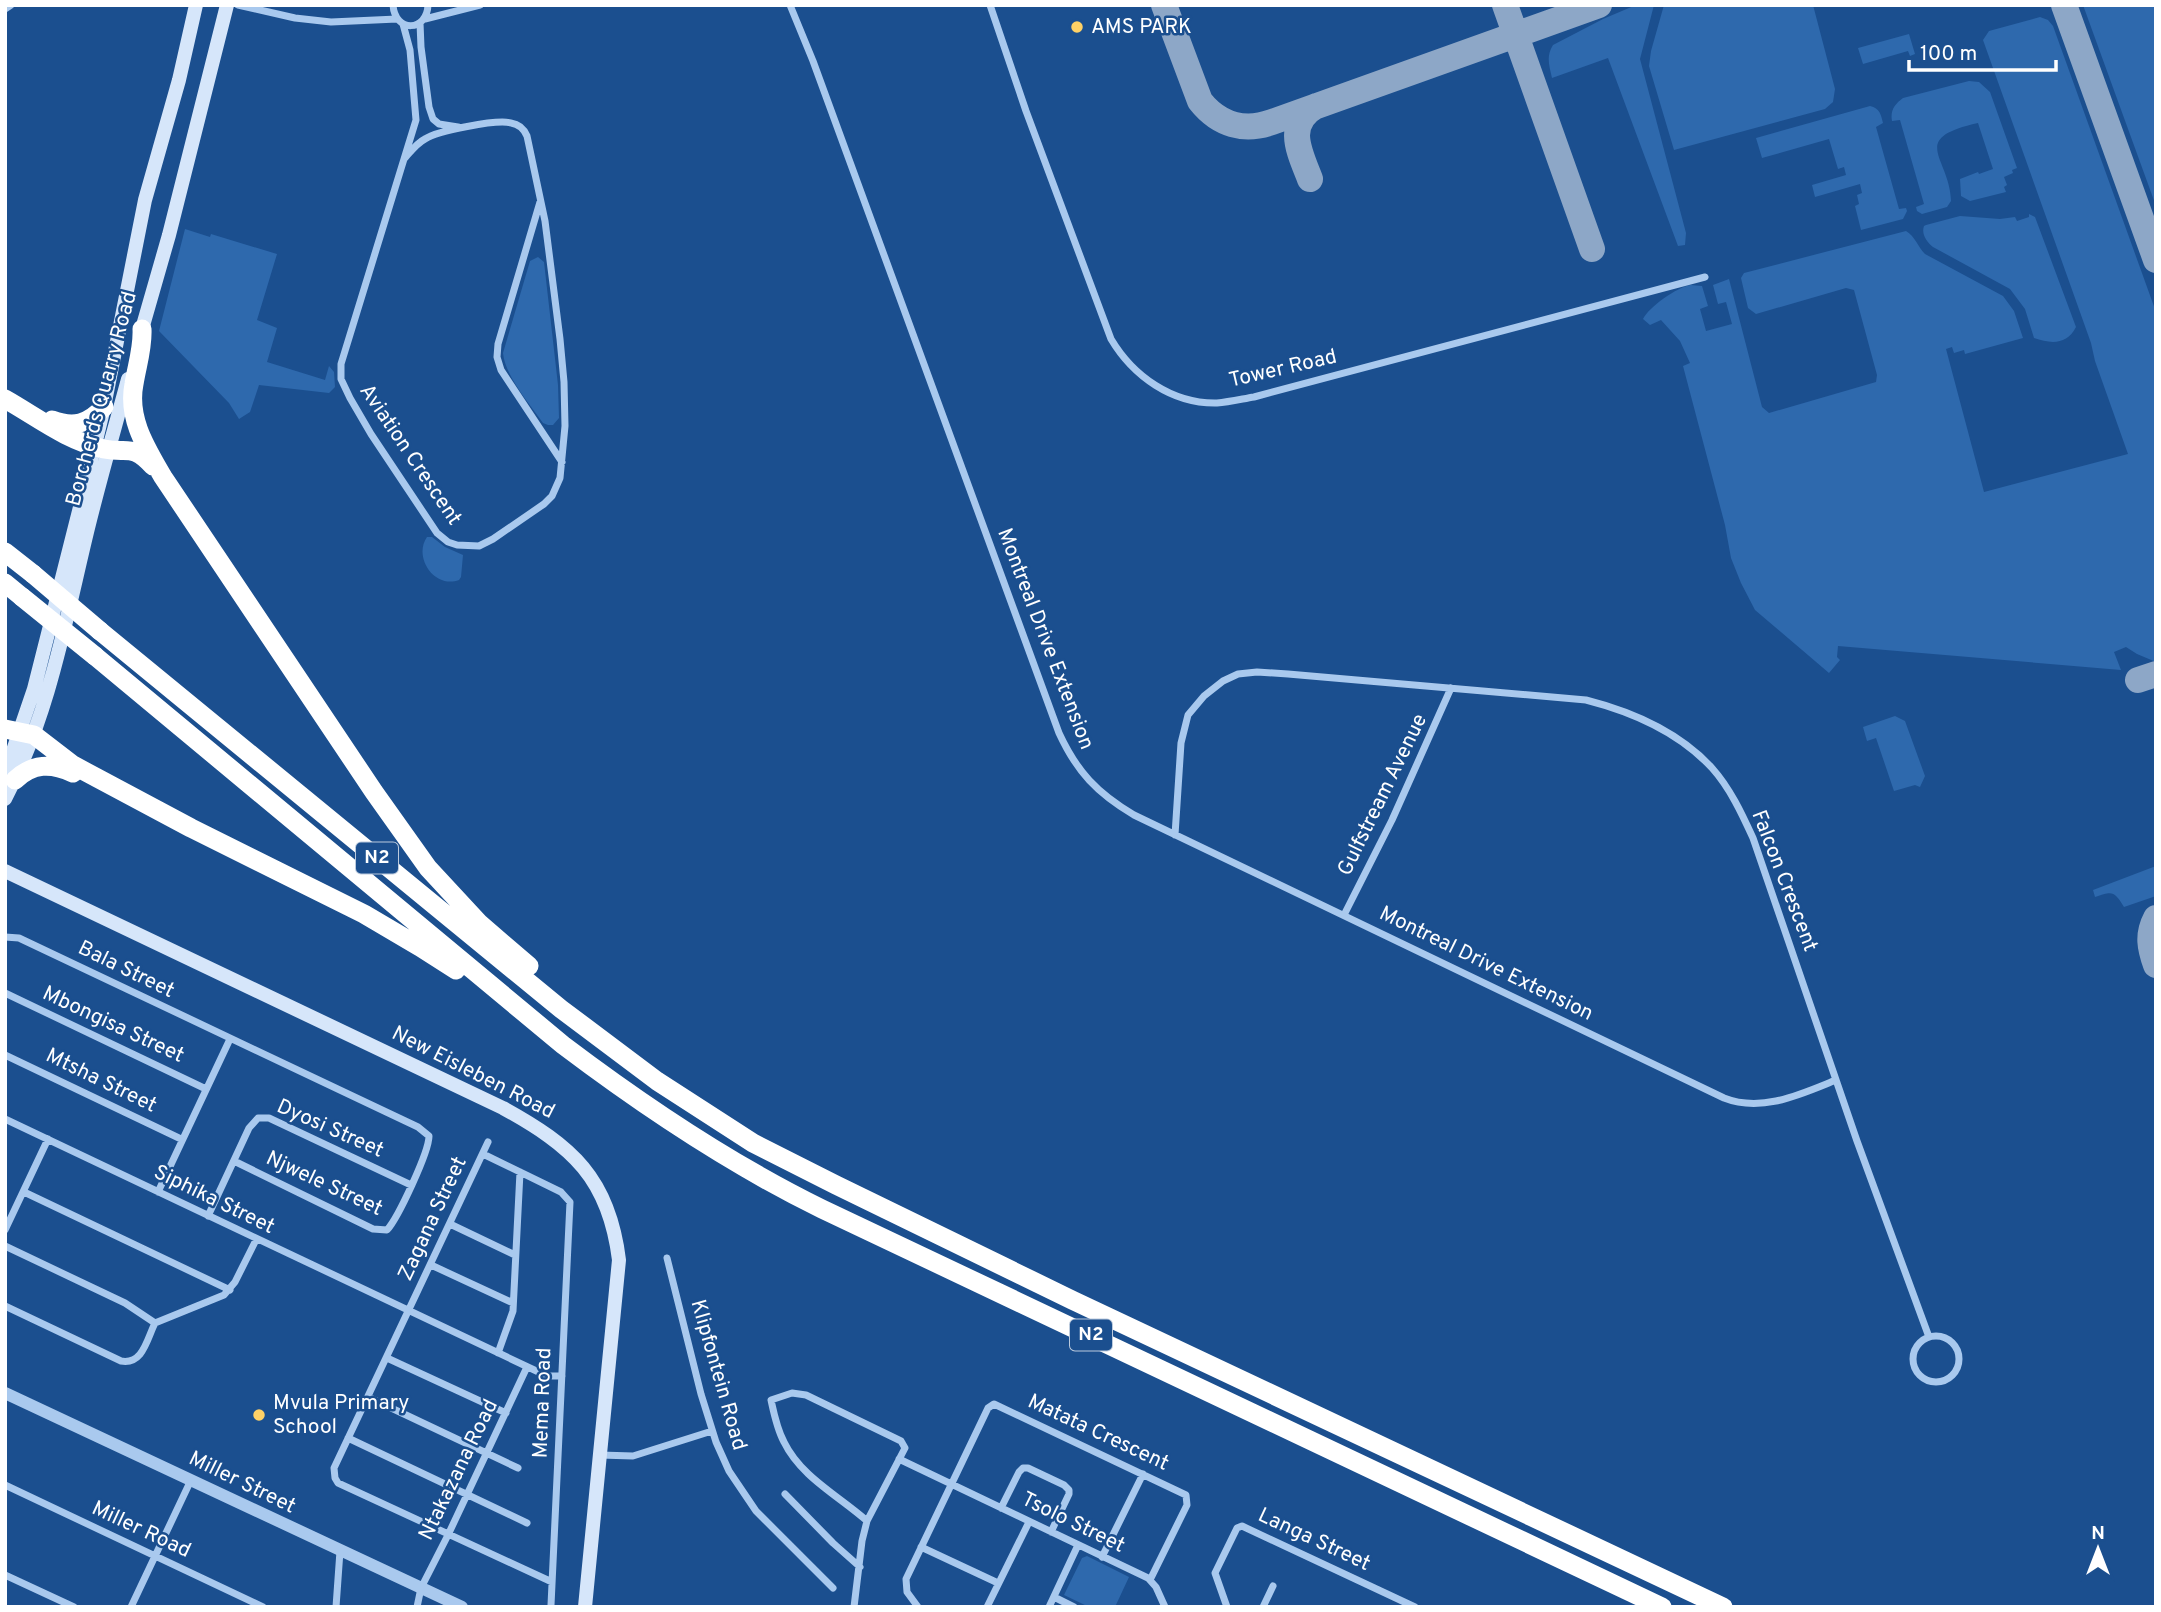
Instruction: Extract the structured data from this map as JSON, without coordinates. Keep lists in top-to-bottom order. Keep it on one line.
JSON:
{"streets":{"highway":["N2"],"main road":["Borcherds Quarry Road","New Eisleben Road"],"street":["Tower Road","Aviation Crescent","Montreal Drive Extension","Gulfstream Avenue","Falcon Crescent","Bala Street","Mbongisa Street","Mtsha Street","Dyosi Street","Njwele Street","Siphika Street","Zagana Street","Klipfontein Road","Mema Road","Matata Crescent","Ntakazana Road","Miller Street","Tsolo Street","Miller Road","Langa Street"]},"crossings":[["Montreal Drive Extension","Gulfstream Avenue"],["Montreal Drive Extension","Falcon Crescent"],["Gulfstream Avenue","Falcon Crescent"],["Bala Street","Njwele Street"],["Dyosi Street","Njwele Street"],["Dyosi Street","Siphika Street"],["Siphika Street","Zagana Street"],["Siphika Street","Mema Road"],["Siphika Street","Ntakazana Road"],["Zagana Street","Ntakazana Road"],["Matata Crescent","Tsolo Street"],["Ntakazana Road","Miller Street"]],"places":["AMS PARK","Mvula Primary School"],"scale_bar":"100 m","north":"top"}
